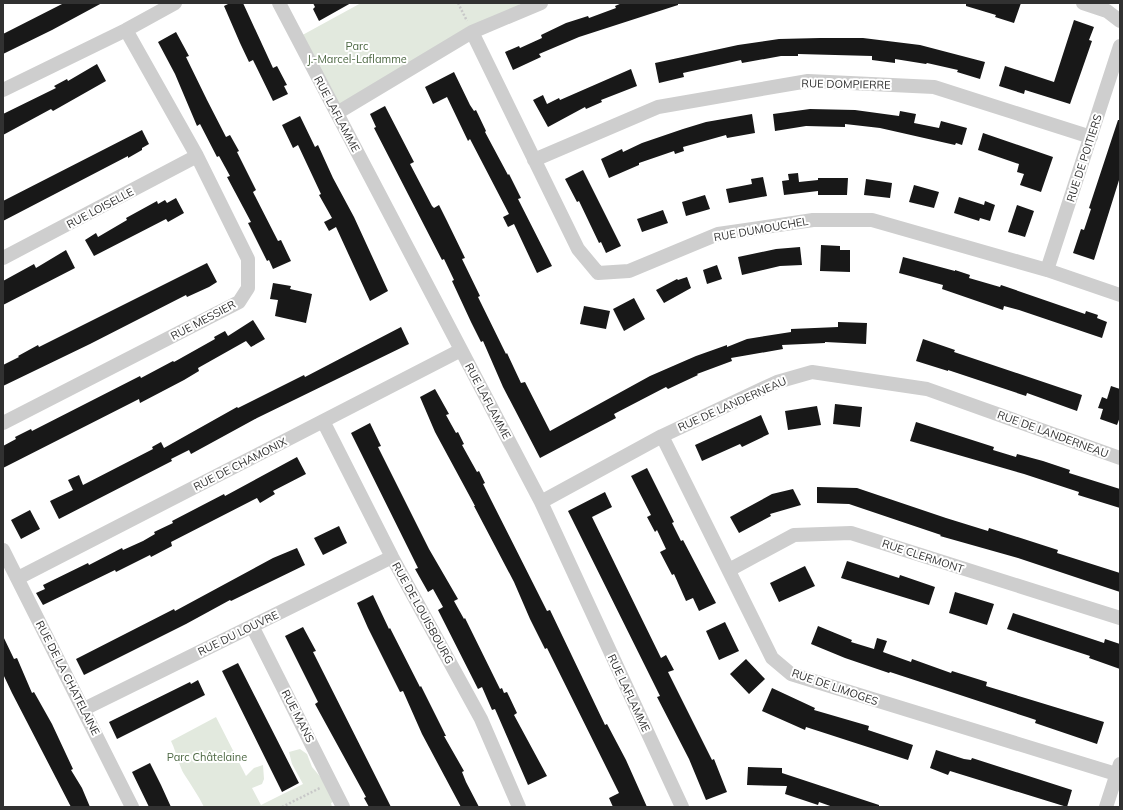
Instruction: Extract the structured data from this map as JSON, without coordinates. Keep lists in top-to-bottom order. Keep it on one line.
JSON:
{"streets":{"street":["RUE DOMPIERRE","RUE LAFLAMME","RUE DE POITIERS","RUE LOISELLE","RUE DUMOUCHEL","RUE MESSIER","RUE DE LANDERNEAU","RUE DE CHAMONIX","RUE CLERMONT","RUE DE LOUISBOURG","RUE DU LOUVRE","RUE DE LA CHATELAINE","RUE DE LIMOGES","RUE MANS"]},"crossings":[["RUE DOMPIERRE","RUE DE POITIERS"],["RUE DOMPIERRE","RUE DUMOUCHEL"],["RUE LAFLAMME","RUE DE LANDERNEAU"],["RUE LAFLAMME","RUE DE CHAMONIX"],["RUE DE POITIERS","RUE DUMOUCHEL"],["RUE LOISELLE","RUE MESSIER"],["RUE DE LANDERNEAU","RUE DE LIMOGES"],["RUE DE CHAMONIX","RUE DE LOUISBOURG"],["RUE DE CHAMONIX","RUE DE LA CHATELAINE"],["RUE CLERMONT","RUE DE LIMOGES"],["RUE DE LOUISBOURG","RUE DU LOUVRE"],["RUE DU LOUVRE","RUE DE LA CHATELAINE"],["RUE DU LOUVRE","RUE MANS"]],"parks":["Parc J.-Marcel-Laflamme","Parc Châtelaine"]}
